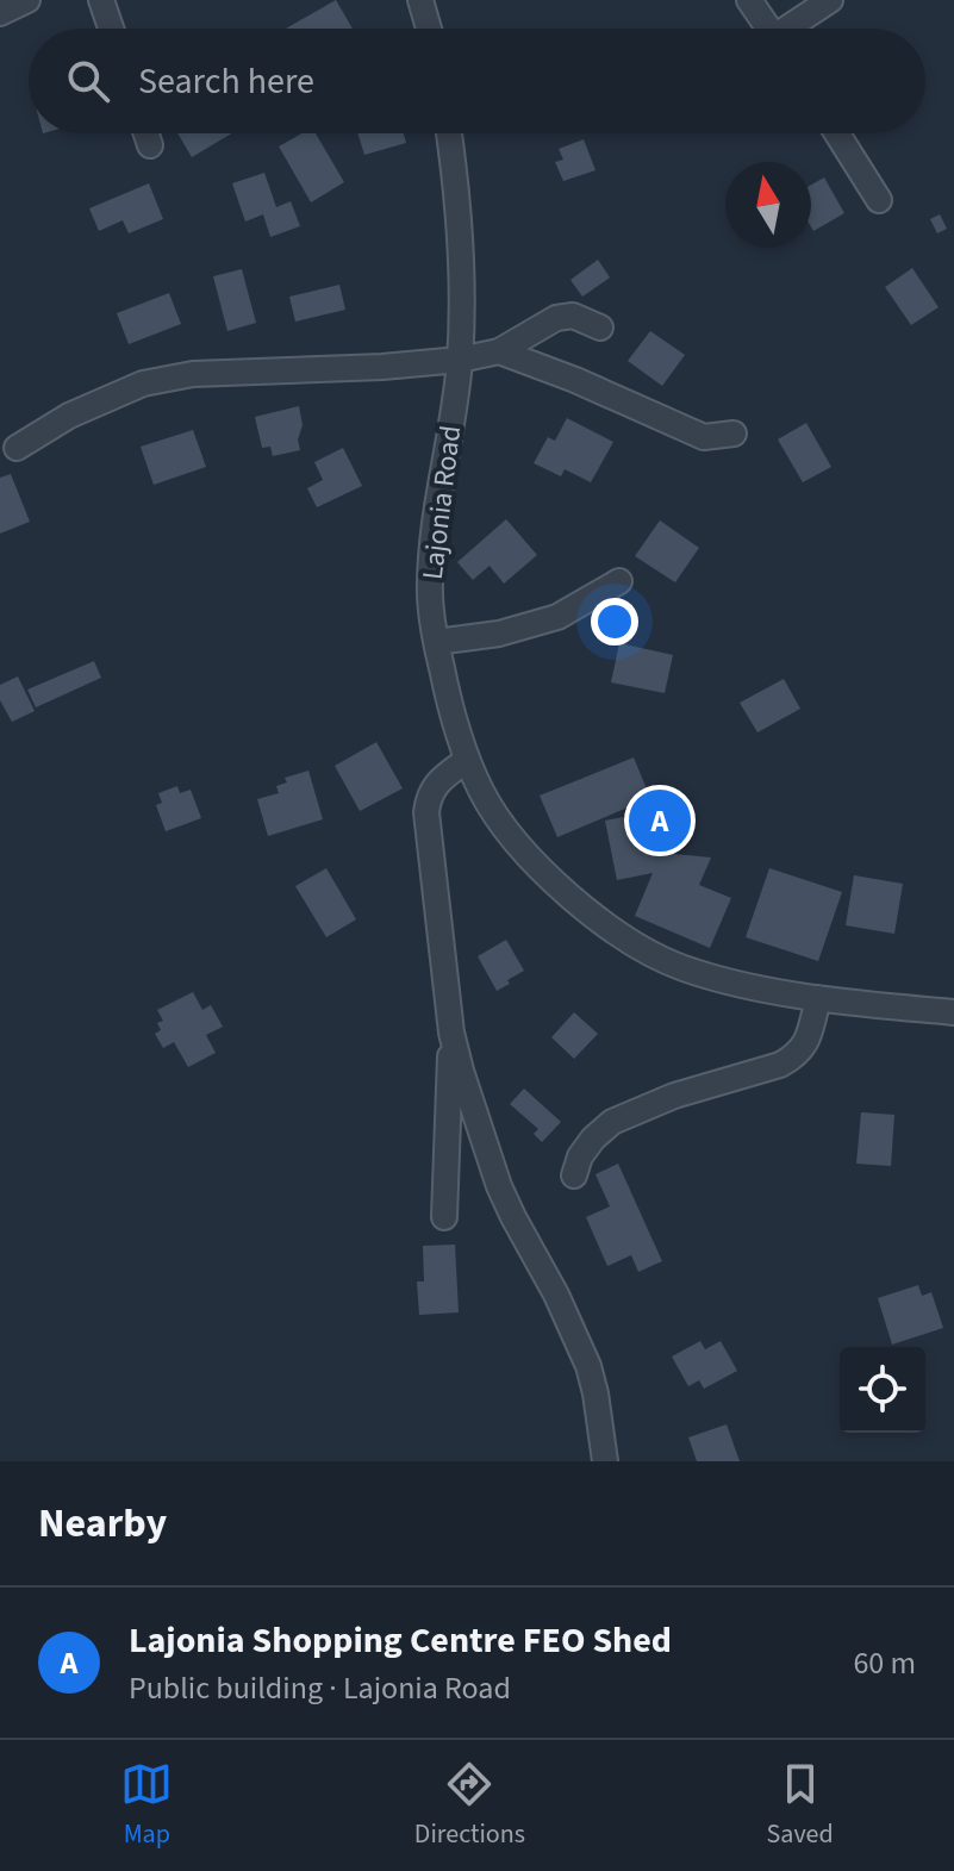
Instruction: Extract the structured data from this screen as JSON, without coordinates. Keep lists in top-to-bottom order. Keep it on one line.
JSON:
{"streets":{"street":["Lajonia Road"]},"north":"top","page":{"search":"Search here","pins":"A","heading":"Nearby","list":[{"mark":"A","name":"Lajonia Shopping Centre FEO Shed","note":"Public building · Lajonia Road","value":"60 m"}],"nav":["Map","Directions","Saved"]}}
